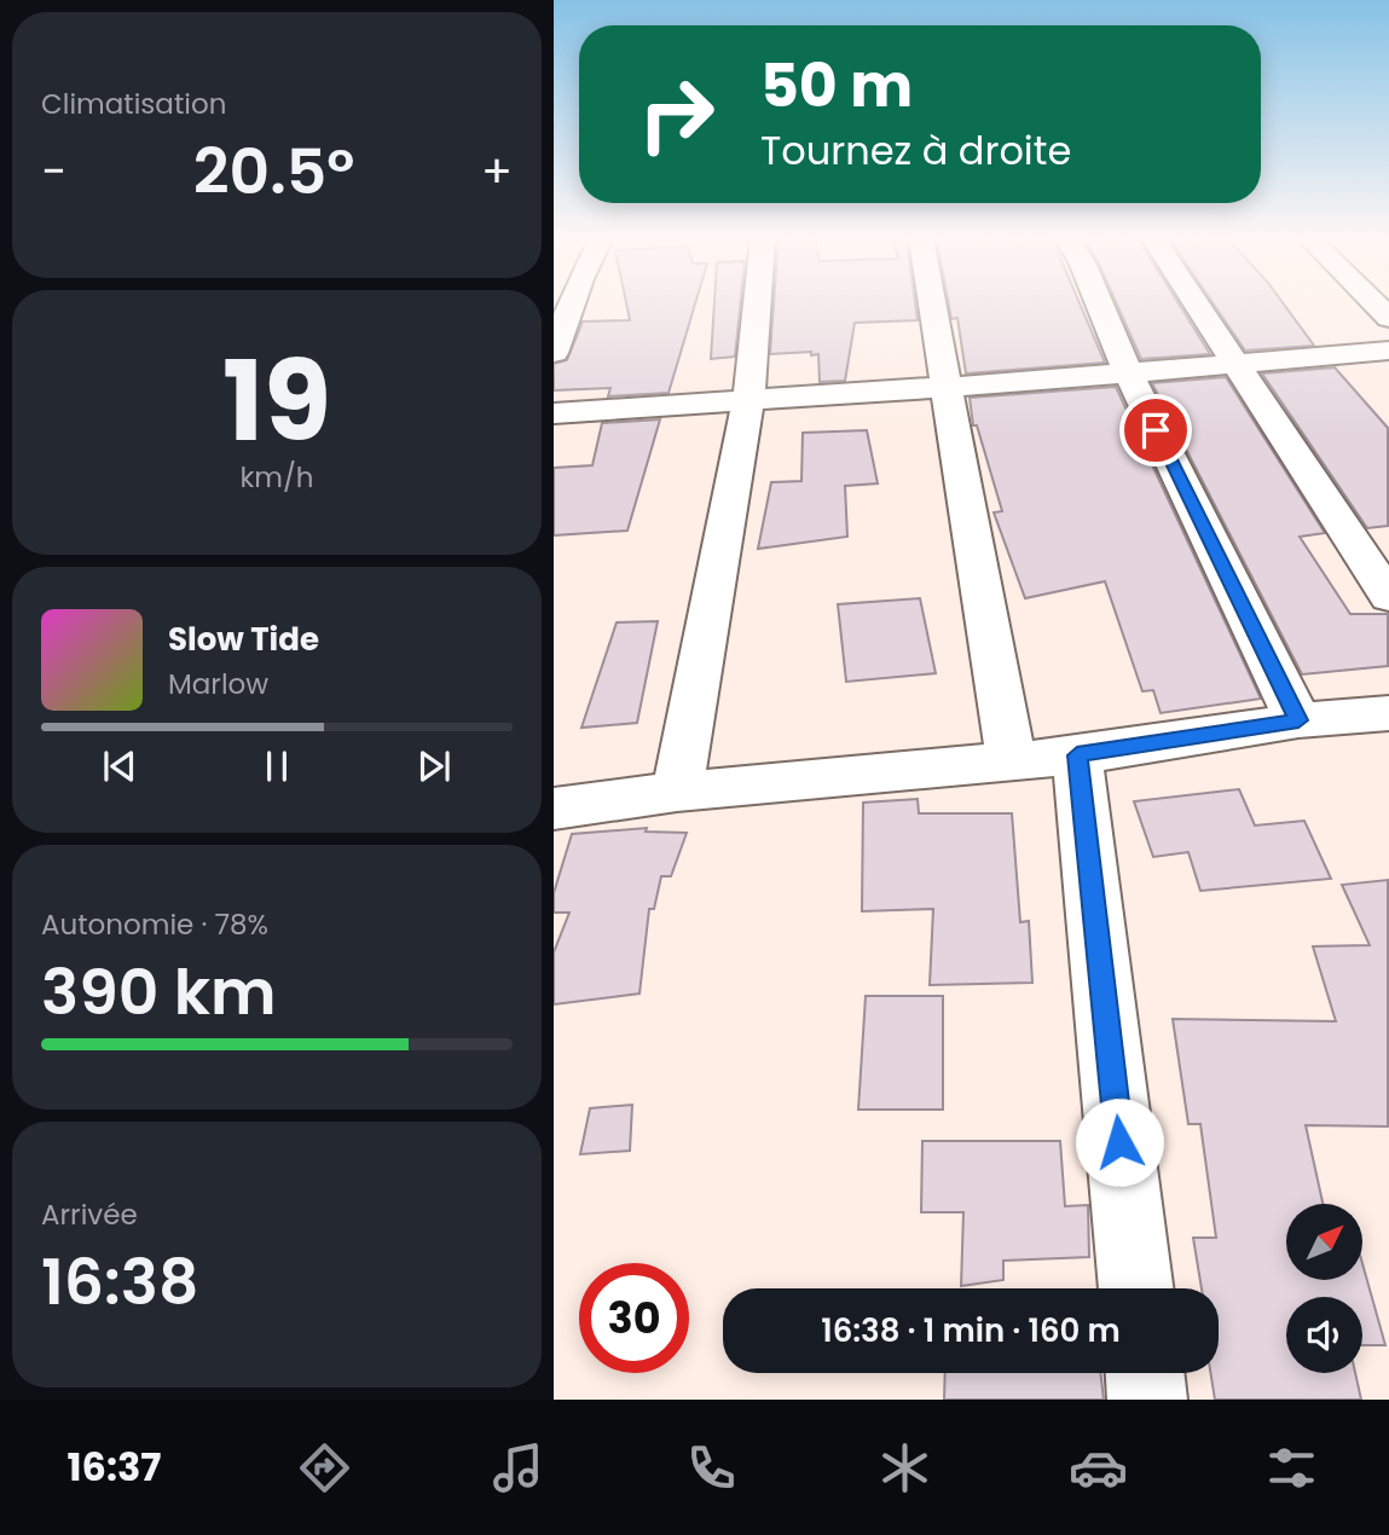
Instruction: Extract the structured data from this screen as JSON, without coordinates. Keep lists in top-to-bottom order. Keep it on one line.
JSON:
{"north":"top right","page":{"tile":["Climatisation",["19","km/h"],["Autonomie · 78%","390 km"],["Arrivée","16:38"]],"turn":["50 m","Tournez à droite"],"heat":["−","20.5°","+"],"song":["Slow Tide","Marlow"],"limit":"30","trip":"16:38 · 1 min · 160 m","tabs":"16:37"}}
